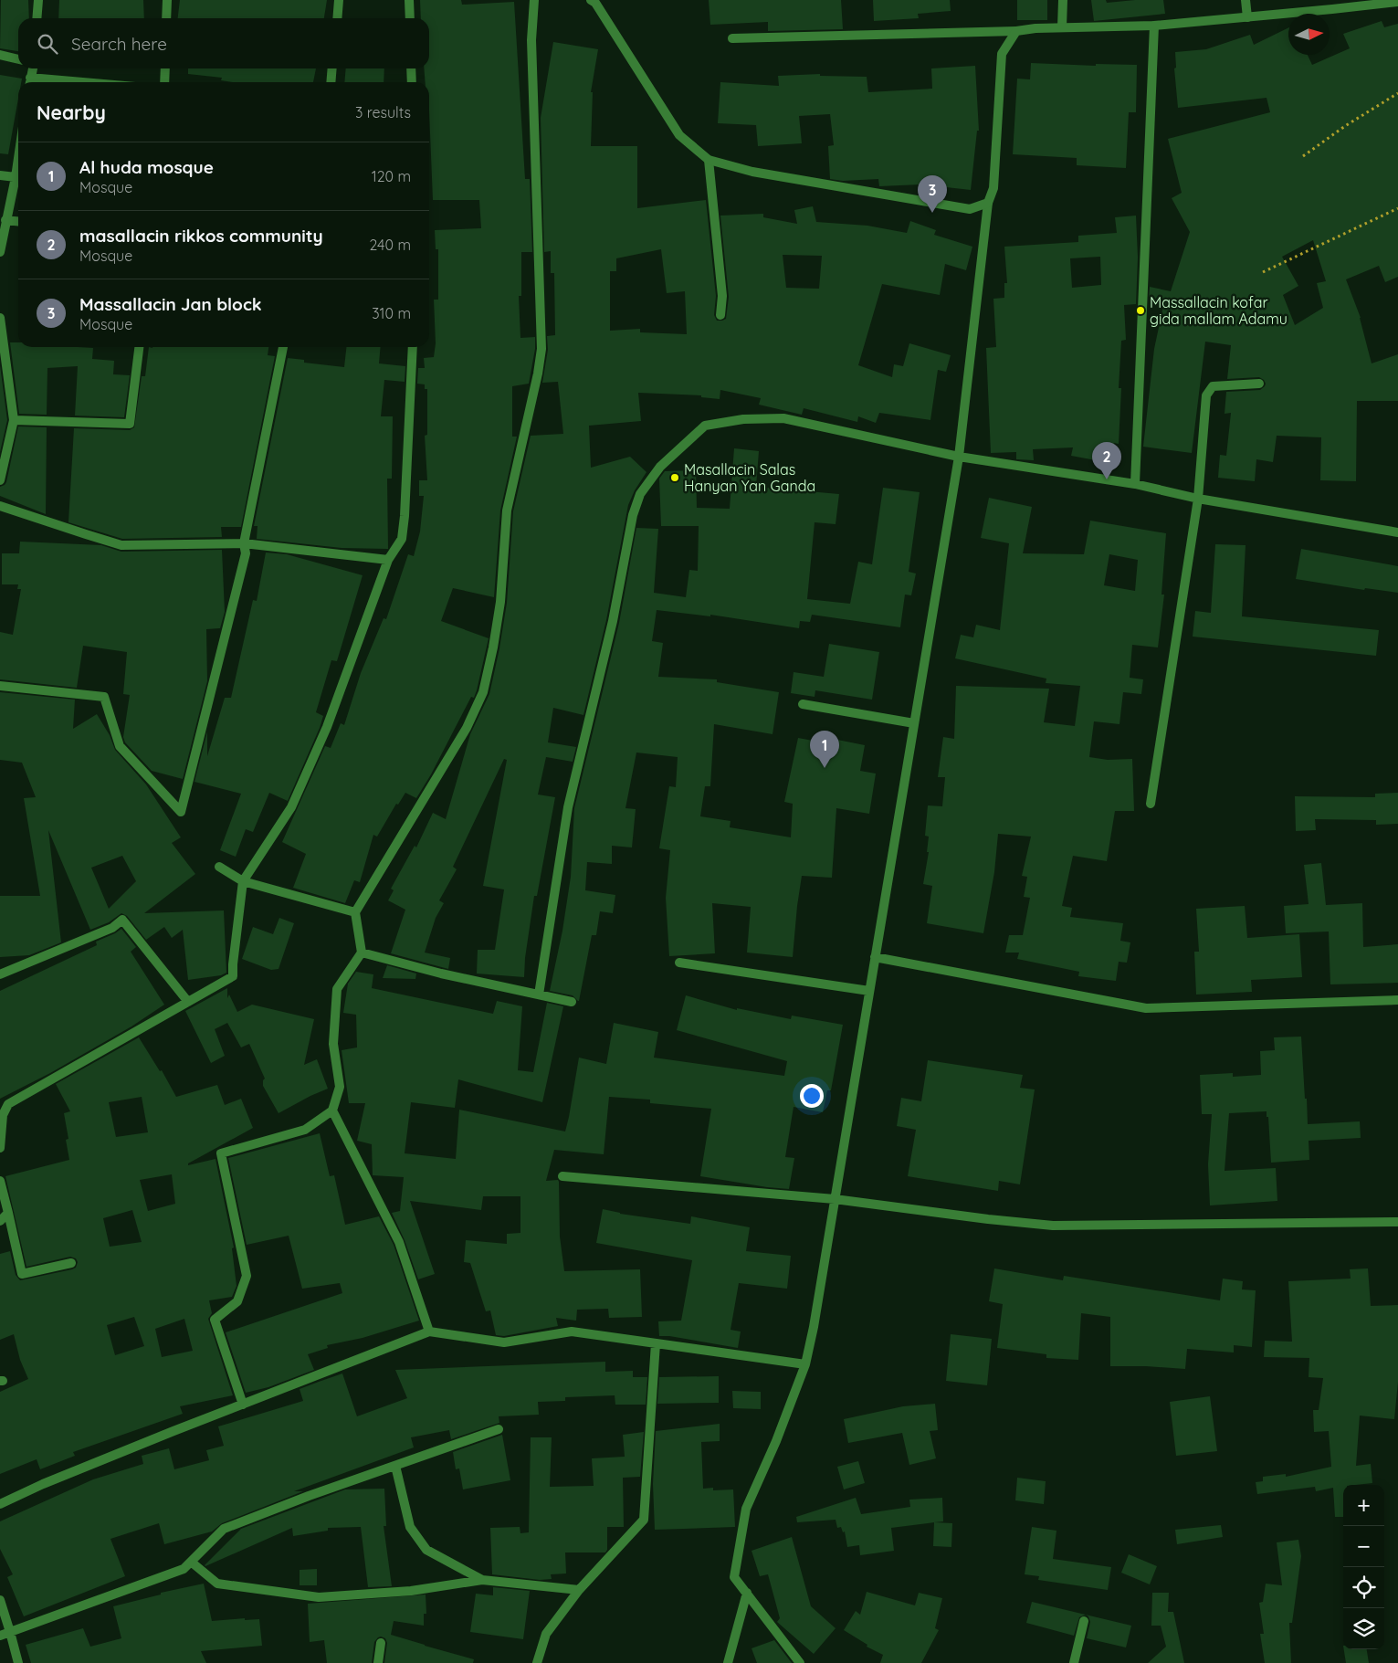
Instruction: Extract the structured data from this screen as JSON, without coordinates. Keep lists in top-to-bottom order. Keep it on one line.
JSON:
{"places":["Massallacin kofar gida mallam Adamu","Masallacin Salas Hanyan Yan Ganda"],"north":"right","page":{"search":"Search here","heading":["Nearby","3 results"],"list":[{"mark":"1","name":"Al huda mosque","note":"Mosque","value":"120 m"},{"mark":"2","name":"masallacin rikkos community","note":"Mosque","value":"240 m"},{"mark":"3","name":"Massallacin Jan block","note":"Mosque","value":"310 m"}],"pins":["3","2","1"],"map_buttons":["+","−"]}}
